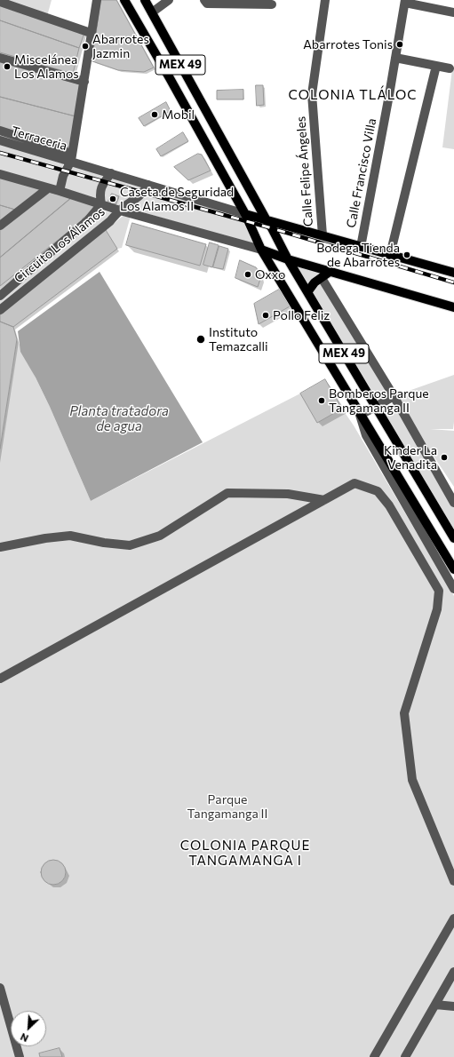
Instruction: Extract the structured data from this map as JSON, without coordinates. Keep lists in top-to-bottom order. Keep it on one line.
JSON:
{"streets":{"main road":["MEX 49"],"street":["Terraceria","Calle Felipe Ángeles","Calle Francisco Villa","Circuito Los Álamos"]},"districts":["COLONIA TLÁLOC","COLONIA PARQUE TANGAMANGA I"],"water":["Planta tratadora de agua"],"parks":["Parque Tangamanga II"],"places":["Abarrotes Tonis","Abarrotes Jazmin","Miscelánea Los Alamos","Mobil","Caseta de Seguridad Los Alamos II","Bodega Tienda de Abarrotes","Oxxo","Pollo Feliz","Instituto Temazcalli","Bomberos Parque Tangamanga II","Kinder La Venadita"],"north":"bottom left"}
